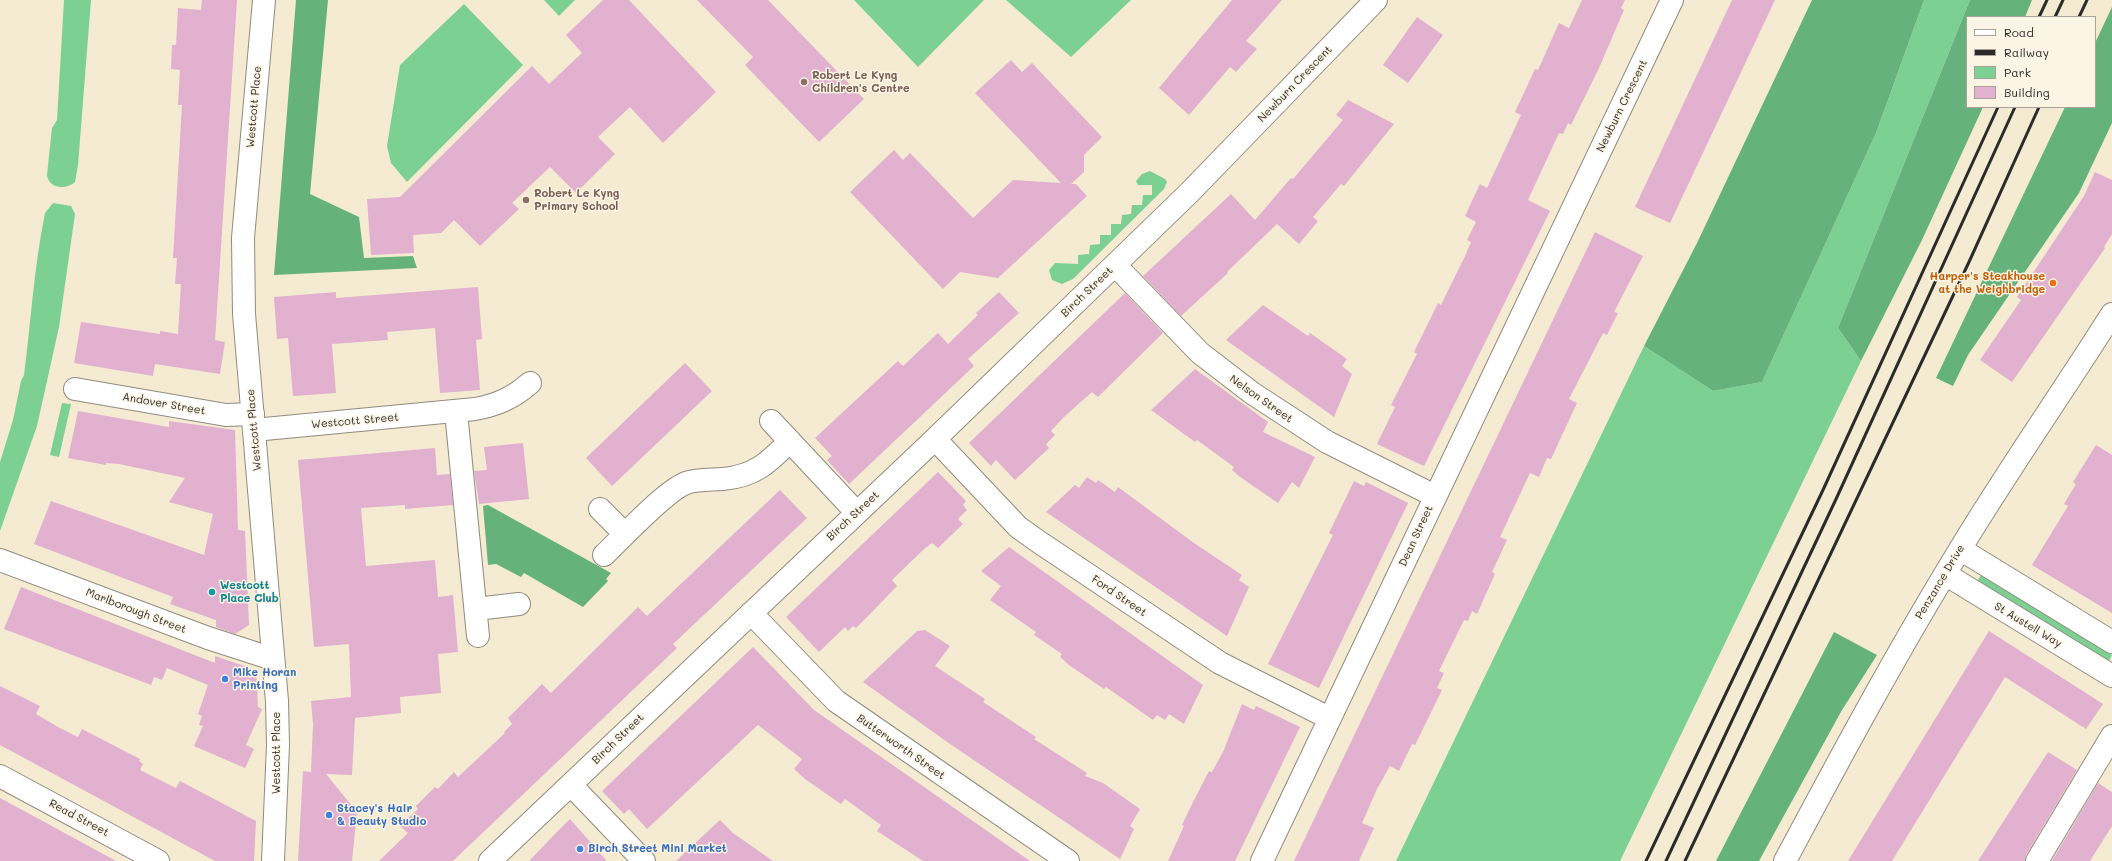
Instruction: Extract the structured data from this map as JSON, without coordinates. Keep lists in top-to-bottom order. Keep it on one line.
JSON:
{"streets":{"street":["Newburn Crescent","Westcott Place","Birch Street","Nelson Street","Andover Street","Westcott Street","Dean Street","Penzance Drive","Ford Street","Marlborough Street","St Austell Way","Butterworth Street","Read Street"]},"crossings":[["Newburn Crescent","Birch Street"],["Newburn Crescent","Dean Street"],["Westcott Place","Andover Street"],["Westcott Place","Westcott Street"],["Westcott Place","Marlborough Street"],["Birch Street","Nelson Street"],["Birch Street","Ford Street"],["Birch Street","Butterworth Street"],["Nelson Street","Dean Street"],["Andover Street","Westcott Street"],["Dean Street","Ford Street"],["Penzance Drive","St Austell Way"]],"places":["Robert Le Kyng Children's Centre","Robert Le Kyng Primary School","Harper's Steakhouse at the Weighbridge","Westcott Place Club","Mike Horan Printing","Stacey's Hair & Beauty Studio","Birch Street Mini Market"],"legend":["Road","Railway","Park","Building"]}
